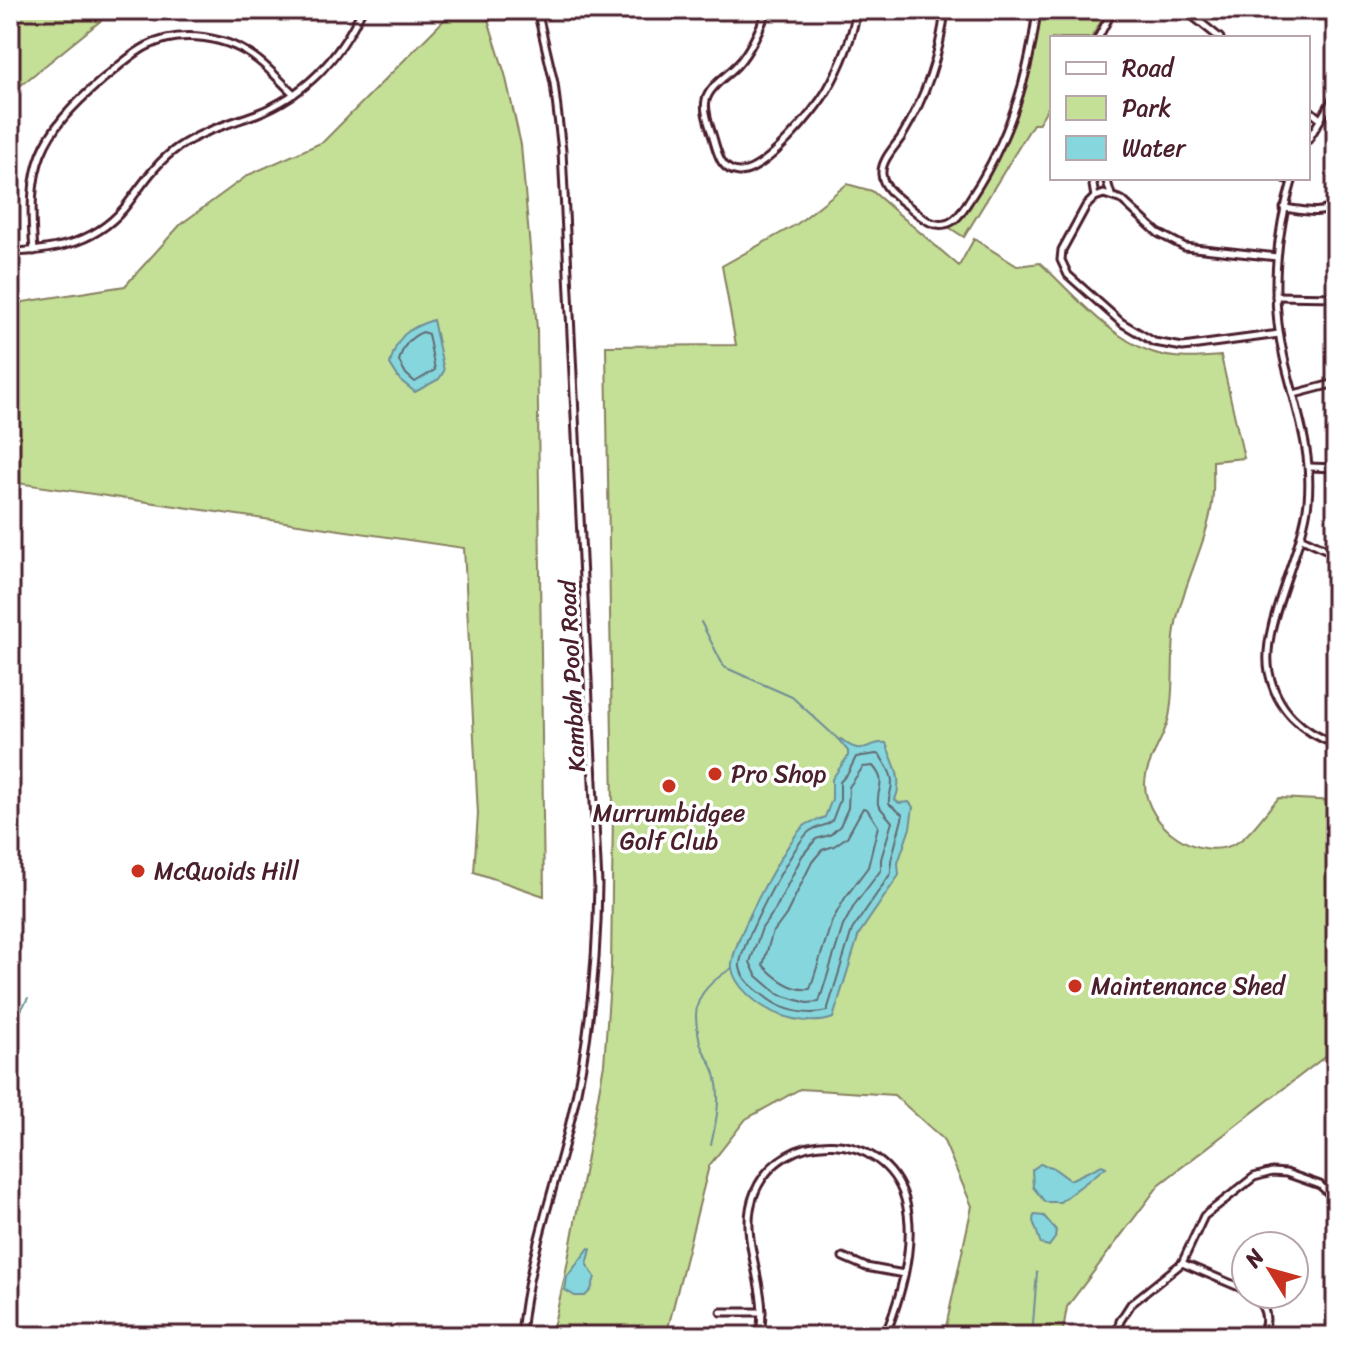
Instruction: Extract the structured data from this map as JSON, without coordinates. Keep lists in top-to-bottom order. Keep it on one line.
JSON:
{"streets":{"street":["Kambah Pool Road"]},"places":["Pro Shop","Murrumbidgee Golf Club","McQuoids Hill","Maintenance Shed"],"legend":["Road","Park","Water"],"north":"top left"}
